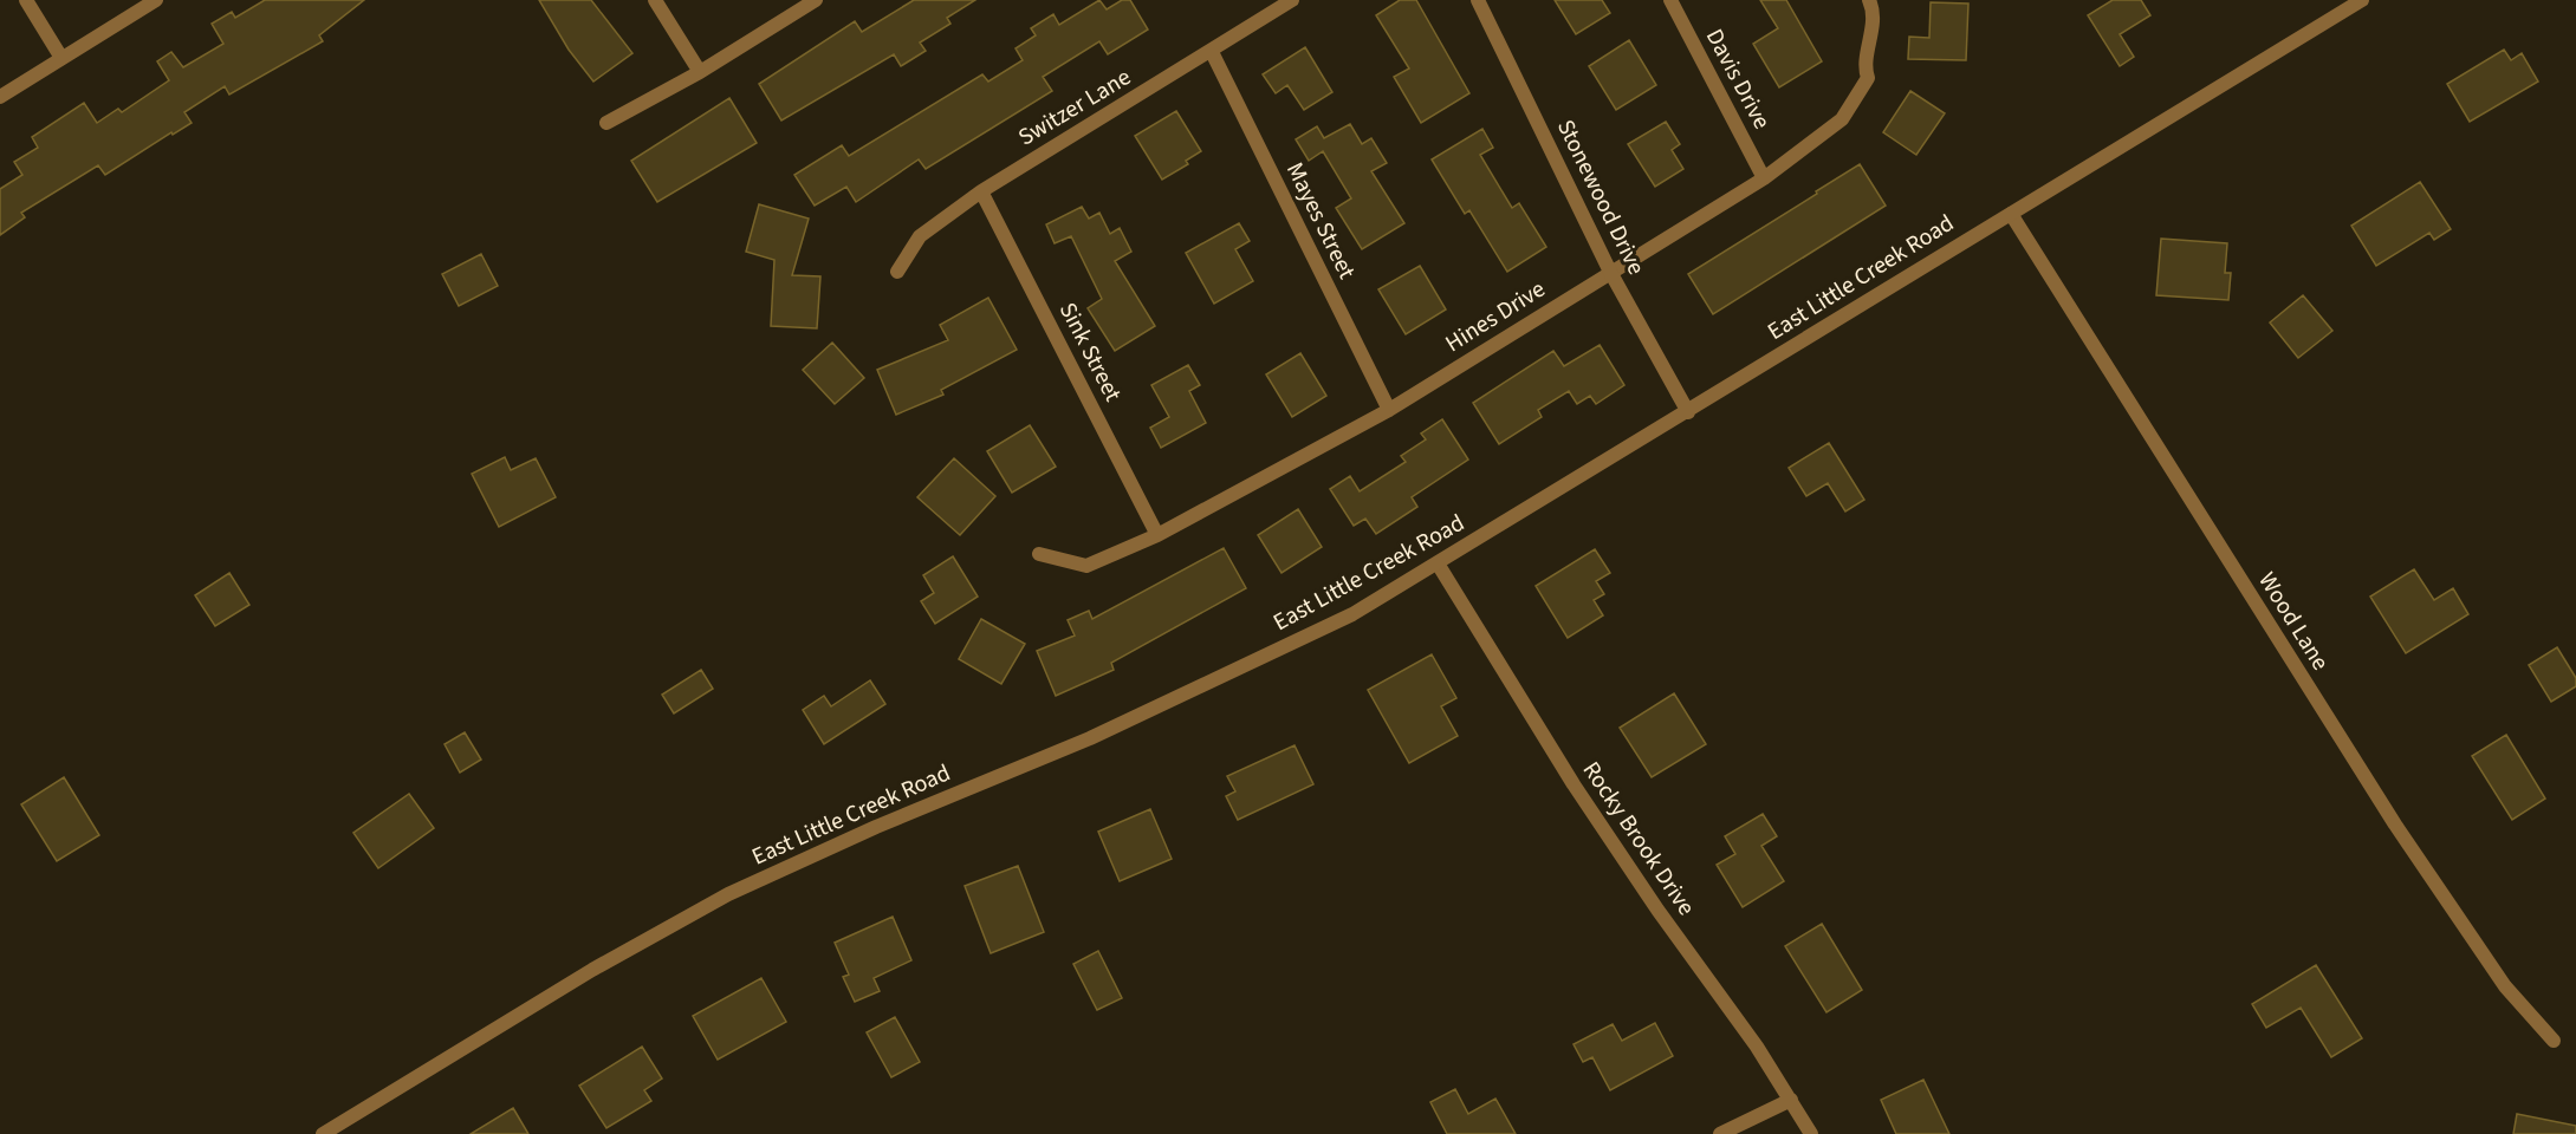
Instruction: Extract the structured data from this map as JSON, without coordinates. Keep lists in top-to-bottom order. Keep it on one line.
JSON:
{"streets":{"street":["Davis Drive","Switzer Lane","Stonewood Drive","Mayes Street","East Little Creek Road","Hines Drive","Sink Street","Wood Lane","Rocky Brook Drive"]},"crossings":[["Davis Drive","Hines Drive"],["Switzer Lane","Mayes Street"],["Switzer Lane","Sink Street"],["Stonewood Drive","East Little Creek Road"],["Stonewood Drive","Hines Drive"],["Mayes Street","Hines Drive"],["East Little Creek Road","Wood Lane"],["East Little Creek Road","Rocky Brook Drive"],["Hines Drive","Sink Street"]]}
